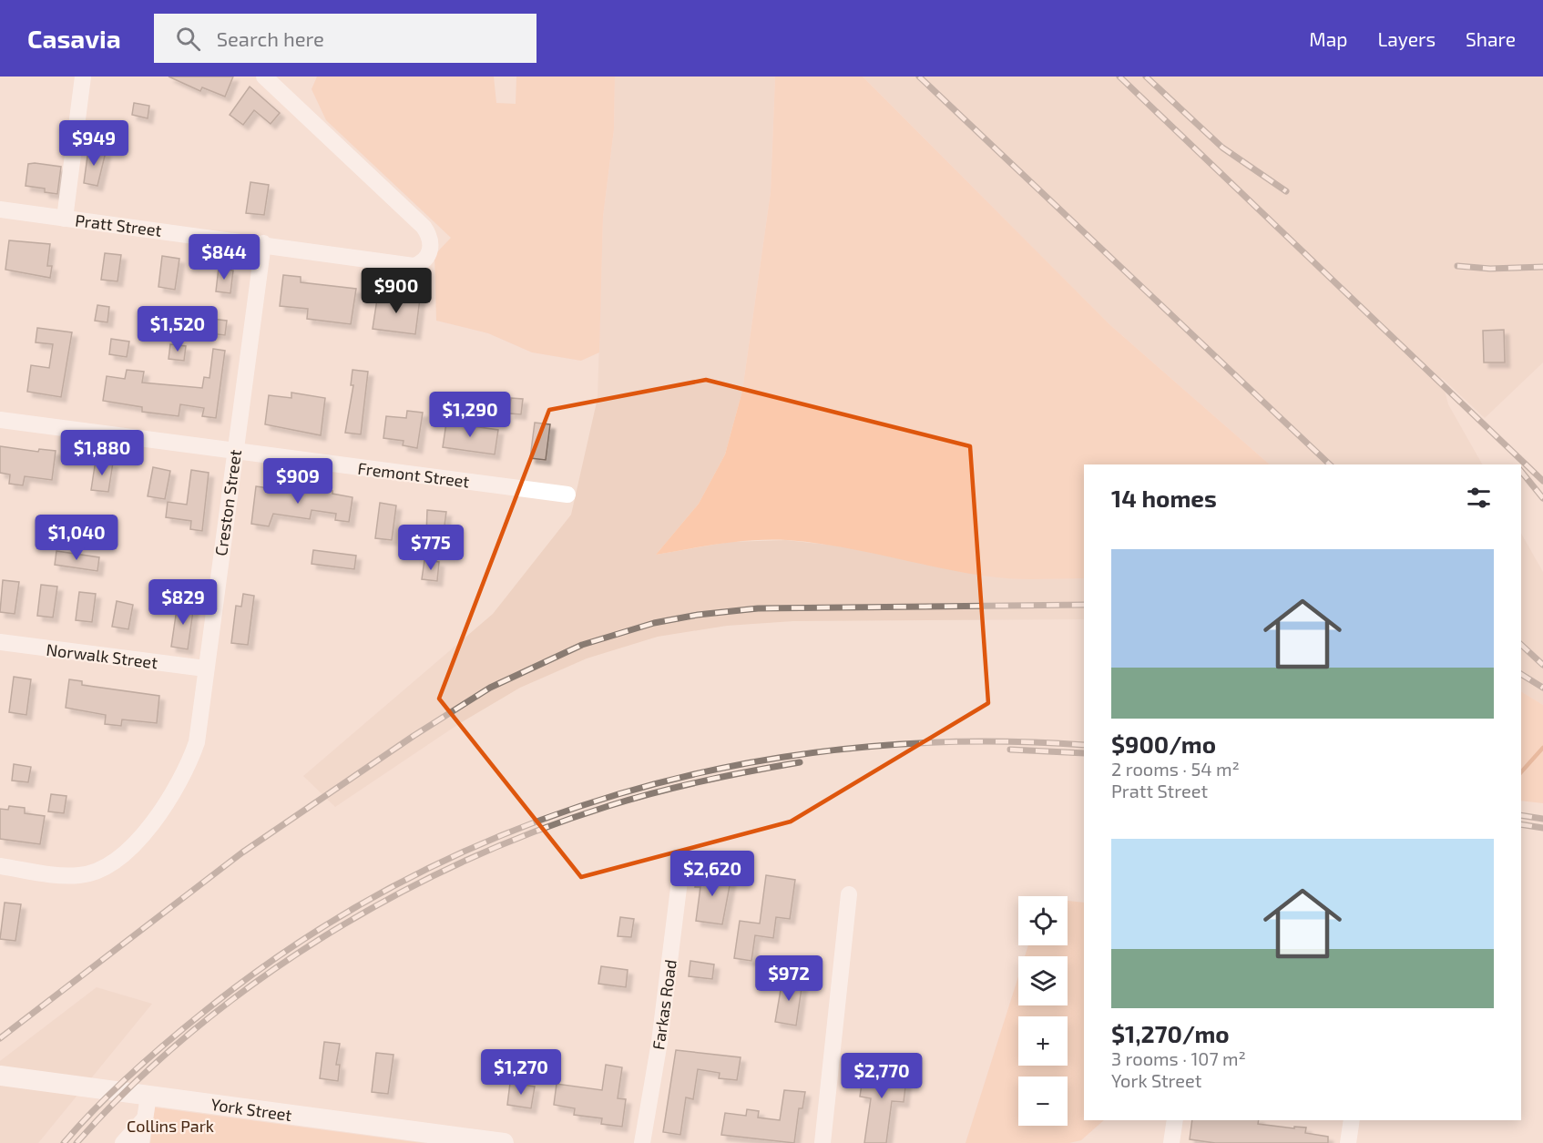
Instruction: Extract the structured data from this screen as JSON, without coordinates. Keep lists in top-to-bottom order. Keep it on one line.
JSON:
{"streets":{"street":["Pratt Street","Fremont Street","Creston Street","Norwalk Street","Farkas Road","York Street"]},"crossings":[["Pratt Street","Creston Street"],["Fremont Street","Creston Street"],["Creston Street","Norwalk Street"]],"parks":["Collins Park"],"page":{"header":"Casavia","search":"Search here","nav":["Map","Layers","Share"],"price":["$949","$844","$900","$1,520","$1,290","$1,880","$909","$1,040","$775","$829","$2,620","$972","$1,270","$2,770"],"heading":"14 homes","list":[{"name":"$900/mo","note":"2 rooms · 54 m² · Pratt Street"},{"name":"$1,270/mo","note":"3 rooms · 107 m² · York Street"}],"map_buttons":["+","−"]}}
